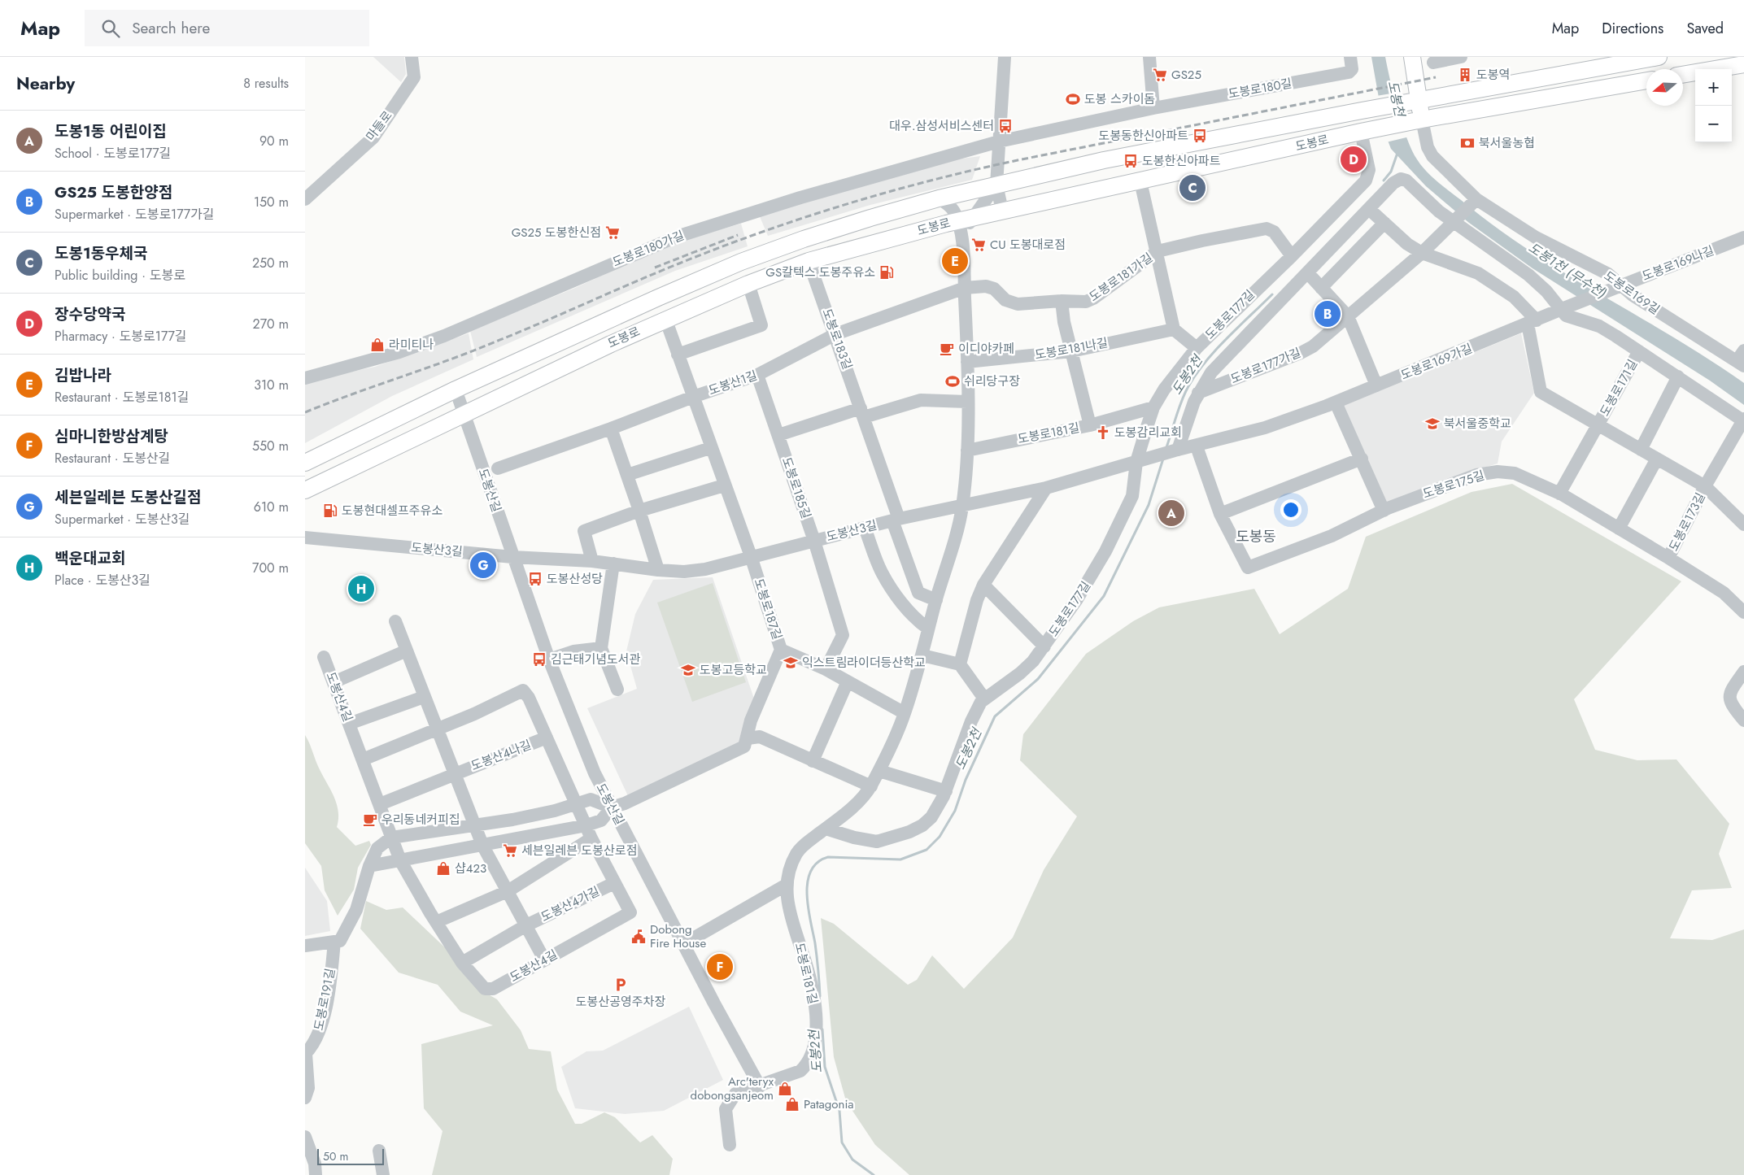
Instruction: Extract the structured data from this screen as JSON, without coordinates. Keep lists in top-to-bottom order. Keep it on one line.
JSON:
{"streets":{"main road":["도봉로"],"street":["도봉로180길","마들로","도봉로180가길","도봉로169나길","도봉로181가길","도봉로169길","도봉로177길","도봉로183길","도봉로181나길","도봉로169가길","도봉로177가길","도봉산1길","도봉로171길","도봉로181길","도봉로175길","도봉로185길","도봉산길","도봉로173길","도봉산3길","도봉로187길","도봉산4길","도봉산4나길","도봉산4가길","도봉로191길"]},"crossings":[["도봉로180길","도봉로180가길"],["도봉로","도봉로169길"],["도봉로","도봉로177길"],["도봉로","도봉로183길"],["도봉로","도봉로181길"],["도봉로","도봉산길"],["도봉로","도봉로187길"],["도봉로169나길","도봉로169길"],["도봉로169나길","도봉로169가길"],["도봉로169나길","도봉로171길"],["도봉로181가길","도봉로177길"],["도봉로181가길","도봉산1길"],["도봉로181가길","도봉로181길"],["도봉로169길","도봉로177가길"],["도봉로177길","도봉로169가길"],["도봉로177길","도봉로181길"],["도봉로177길","도봉산3길"],["도봉로183길","도봉산1길"],["도봉로183길","도봉산3길"],["도봉로181나길","도봉로181길"],["도봉로169가길","도봉로171길"],["도봉로169가길","도봉로175길"],["도봉로169가길","도봉로173길"],["도봉로169가길","도봉산3길"],["도봉산1길","도봉로181길"],["도봉산1길","도봉로185길"],["도봉산1길","도봉로187길"],["도봉로171길","도봉로173길"],["도봉로181길","도봉산길"],["도봉로181길","도봉산3길"],["도봉로175길","도봉로173길"],["도봉로185길","도봉산3길"],["도봉산길","도봉산3길"],["도봉산3길","도봉로187길"],["도봉산4길","도봉산4나길"],["도봉산4길","도봉산4가길"],["도봉산4나길","도봉산4가길"]],"districts":["도봉동"],"water":["도봉천","도봉1천 (무수천)","도봉2천"],"places":{"supermarket":["GS25","GS25 도봉한신점","CU 도봉대로점","세븐일레븐 도봉산로점"],"building":["도봉역"],"sports":["도봉 스카이돔","쉬리당구장"],"bus stop":["대우.삼성서비스센터","도봉동한신아파트","도봉한신아파트","도봉산성당","김근태기념도서관"],"bank":["북서울농협"],"fuel station":["GS칼텍스 도봉주유소","도봉현대셀프주유소"],"shop":["라미티나","샵423","Arc'teryx dobongsanjeom","Patagonia"],"cafe":["이디야카페","우리동네커피집"],"school or university":["북서울중학교","익스트림라이더등산학교","도봉고등학교"],"church":["도봉감리교회"],"public building":["Dobong Fire House"],"parking":["도봉산공영주차장"]},"scale_bar":"50 m","north":"left","page":{"header":"Map","search":"Search here","nav":["Map","Directions","Saved"],"heading":["Nearby","8 results"],"map_buttons":["+","−"],"list":[{"mark":"A","name":"도봉1동 어린이집","note":"School · 도봉로177길","value":"90 m"},{"mark":"B","name":"GS25 도봉한양점","note":"Supermarket · 도봉로177가길","value":"150 m"},{"mark":"C","name":"도봉1동우체국","note":"Public building · 도봉로","value":"250 m"},{"mark":"D","name":"장수당약국","note":"Pharmacy · 도봉로177길","value":"270 m"},{"mark":"E","name":"김밥나라","note":"Restaurant · 도봉로181길","value":"310 m"},{"mark":"F","name":"심마니한방삼계탕","note":"Restaurant · 도봉산길","value":"550 m"},{"mark":"G","name":"세븐일레븐 도봉산길점","note":"Supermarket · 도봉산3길","value":"610 m"},{"mark":"H","name":"백운대교회","note":"Place · 도봉산3길","value":"700 m"}],"pins":["D","C","E","B","A","G","H","F"],"scale":"50 m"}}
